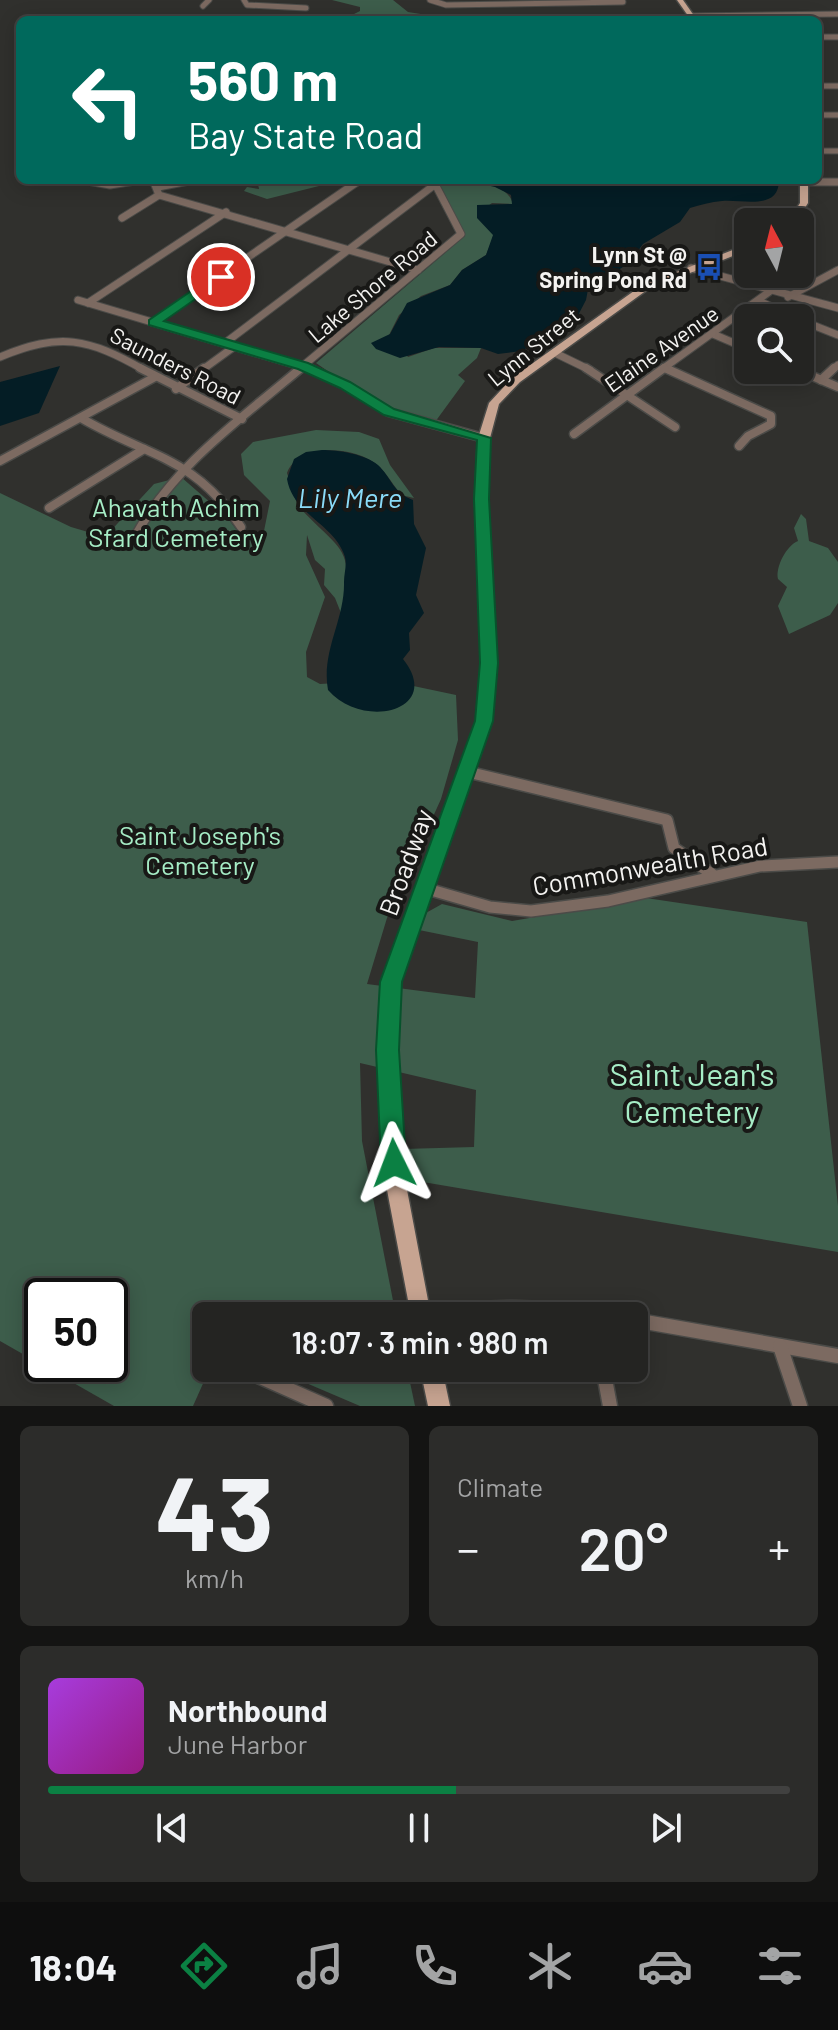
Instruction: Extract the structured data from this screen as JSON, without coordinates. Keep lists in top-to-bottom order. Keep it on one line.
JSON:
{"streets":{"main road":["Lynn Street","Broadway"],"street":["Lake Shore Road","Elaine Avenue","Saunders Road","Commonwealth Road"]},"crossings":[["Lake Shore Road","Saunders Road"],["Lynn Street","Broadway"],["Broadway","Commonwealth Road"]],"water":["Lily Mere"],"parks":["Ahavath Achim Sfard Cemetery","Saint Joseph's Cemetery","Saint Jean's Cemetery"],"places":{"bus stop":["Lynn St @ Spring Pond Rd"]},"north":"top","page":{"turn":["560 m","Bay State Road"],"limit":"50","trip":"18:07 · 3 min · 980 m","tile":[["43","km/h"],"Climate"],"heat":["−","20°","+"],"song":["Northbound","June Harbor"],"tabs":"18:04"}}
